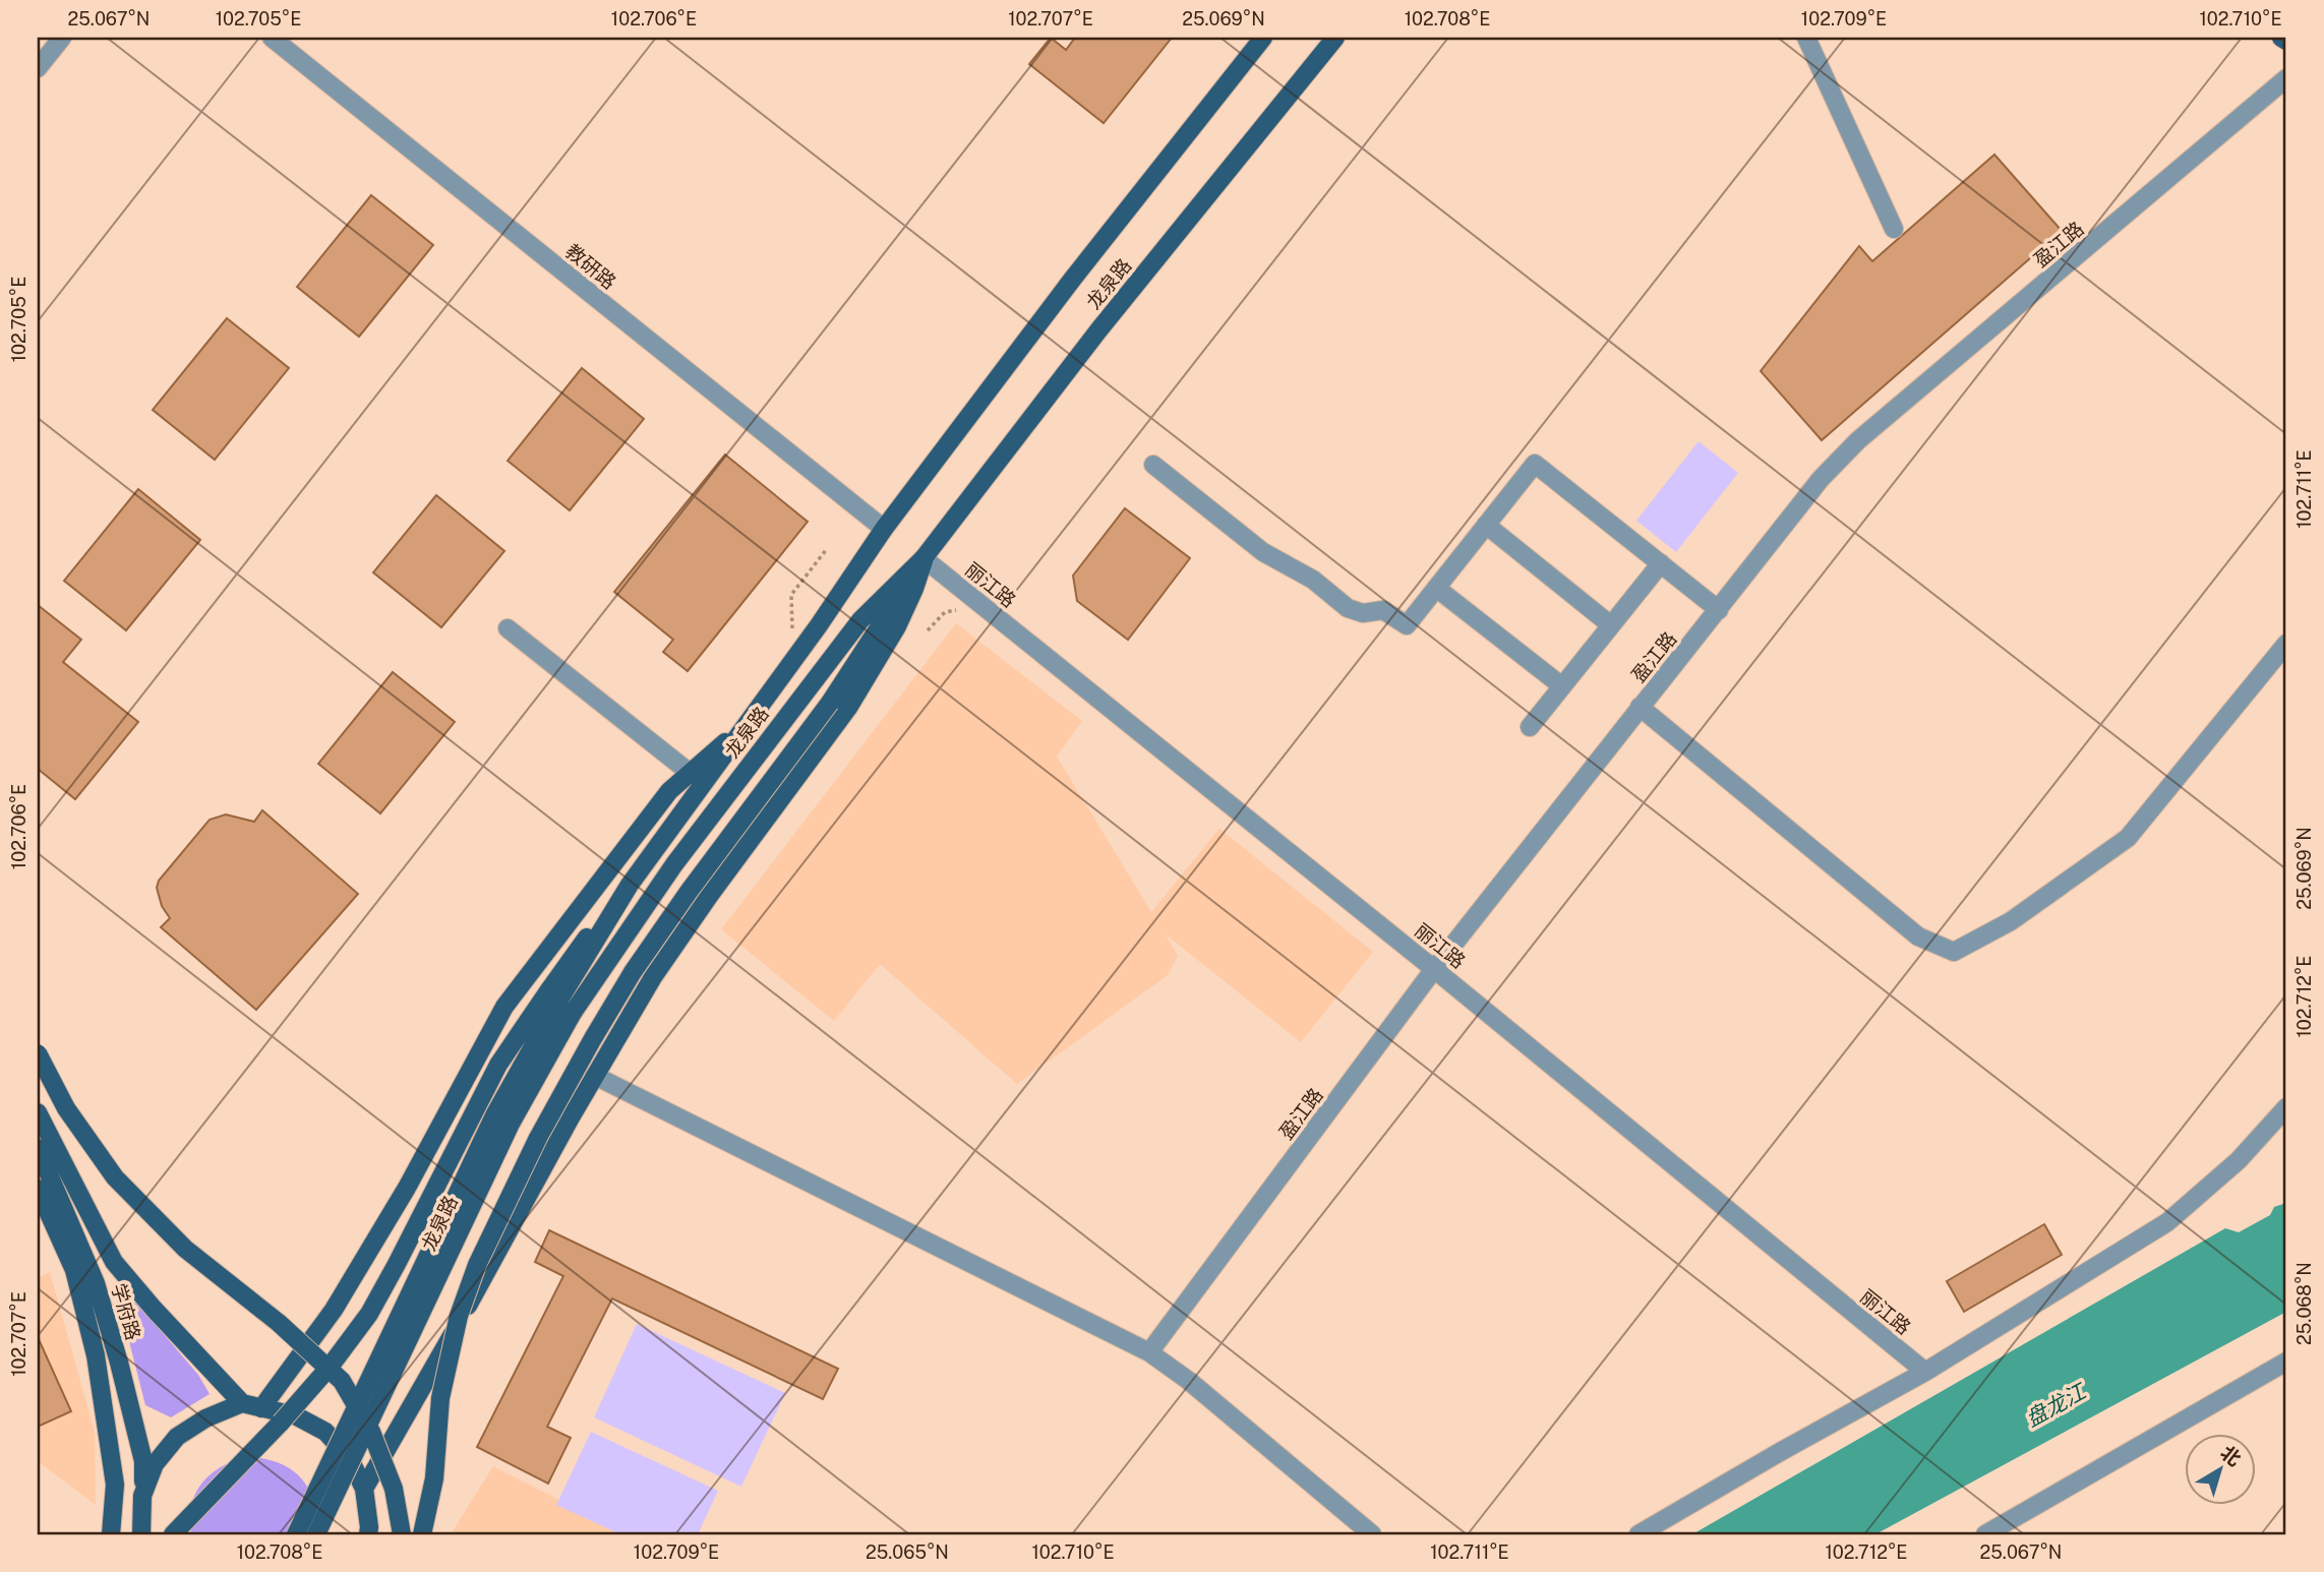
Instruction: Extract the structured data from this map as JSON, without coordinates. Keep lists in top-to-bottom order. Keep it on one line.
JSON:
{"streets":{"main road":["龙泉路","学府路"],"street":["盈江路","教研路","丽江路"]},"crossings":[["盈江路","丽江路"],["教研路","龙泉路"],["龙泉路","丽江路"]],"water":["盘龙江"],"north":"top right","coordinates":["25.067°N","102.705°E","102.706°E","102.707°E","25.069°N","102.708°E","102.709°E","102.710°E","102.711°E","102.712°E","25.068°N","25.065°N"]}
